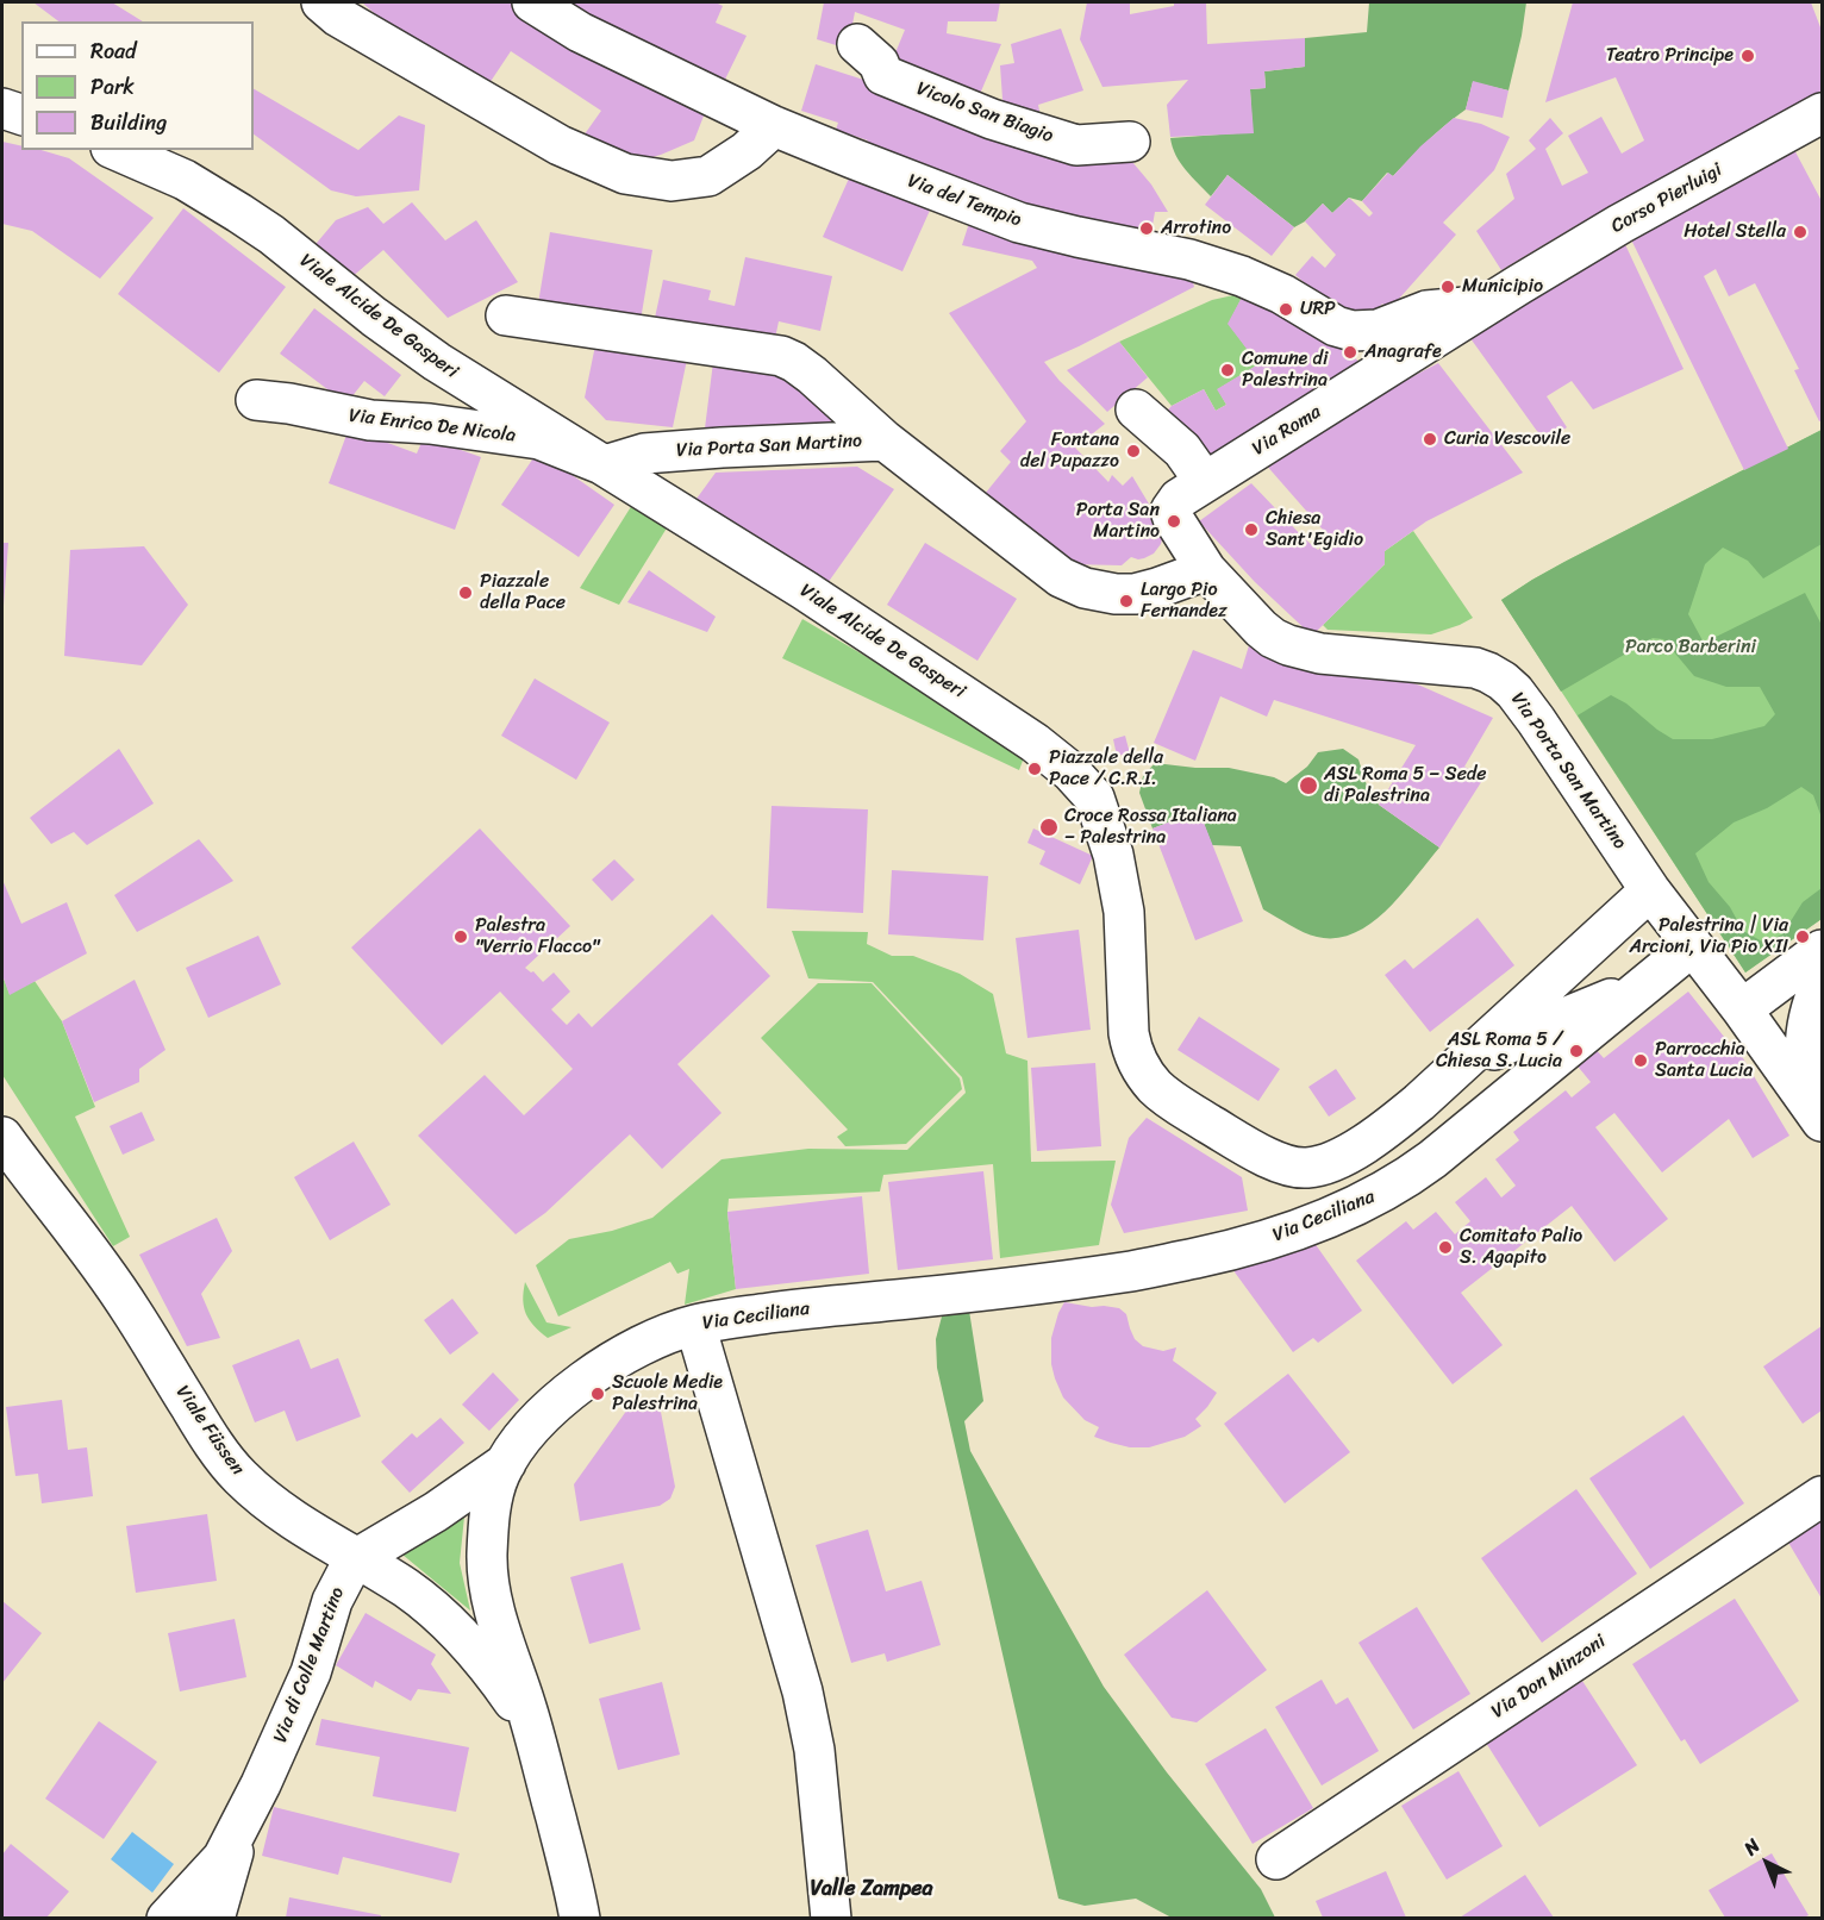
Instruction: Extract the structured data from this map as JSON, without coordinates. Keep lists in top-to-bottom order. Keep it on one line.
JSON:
{"streets":{"street":["Vicolo San Biagio","Corso Pierluigi","Via del Tempio","Viale Alcide De Gasperi","Via Enrico De Nicola","Via Roma","Via Porta San Martino","Via Ceciliana","Viale Füssen","Via di Colle Martino","Via Don Minzoni"]},"crossings":[["Corso Pierluigi","Via del Tempio"],["Corso Pierluigi","Via Roma"],["Via del Tempio","Via Roma"],["Viale Alcide De Gasperi","Via Enrico De Nicola"],["Viale Alcide De Gasperi","Via Porta San Martino"],["Via Enrico De Nicola","Via Porta San Martino"],["Via Roma","Via Porta San Martino"],["Via Porta San Martino","Via Ceciliana"],["Via Ceciliana","Viale Füssen"],["Via Ceciliana","Via di Colle Martino"],["Viale Füssen","Via di Colle Martino"]],"districts":["Valle Zampea"],"parks":["Parco Barberini"],"places":["Teatro Principe","Arrotino","Hotel Stella","Municipio","URP","Anagrafe","Comune di Palestrina","Curia Vescovile","Fontana del Pupazzo","Porta San Martino","Chiesa Sant'Egidio","Piazzale della Pace","Largo Pio Fernandez","Piazzale della Pace / C.R.I.","ASL Roma 5 – Sede di Palestrina","Croce Rossa Italiana – Palestrina","Palestra \"Verrio Flacco\"","Palestrina | Via Arcioni, Via Pio XII","ASL Roma 5 / Chiesa S. Lucia","Parrocchia Santa Lucia","Comitato Palio S. Agapito","Scuole Medie Palestrina"],"legend":["Road","Park","Building"],"north":"top left"}
